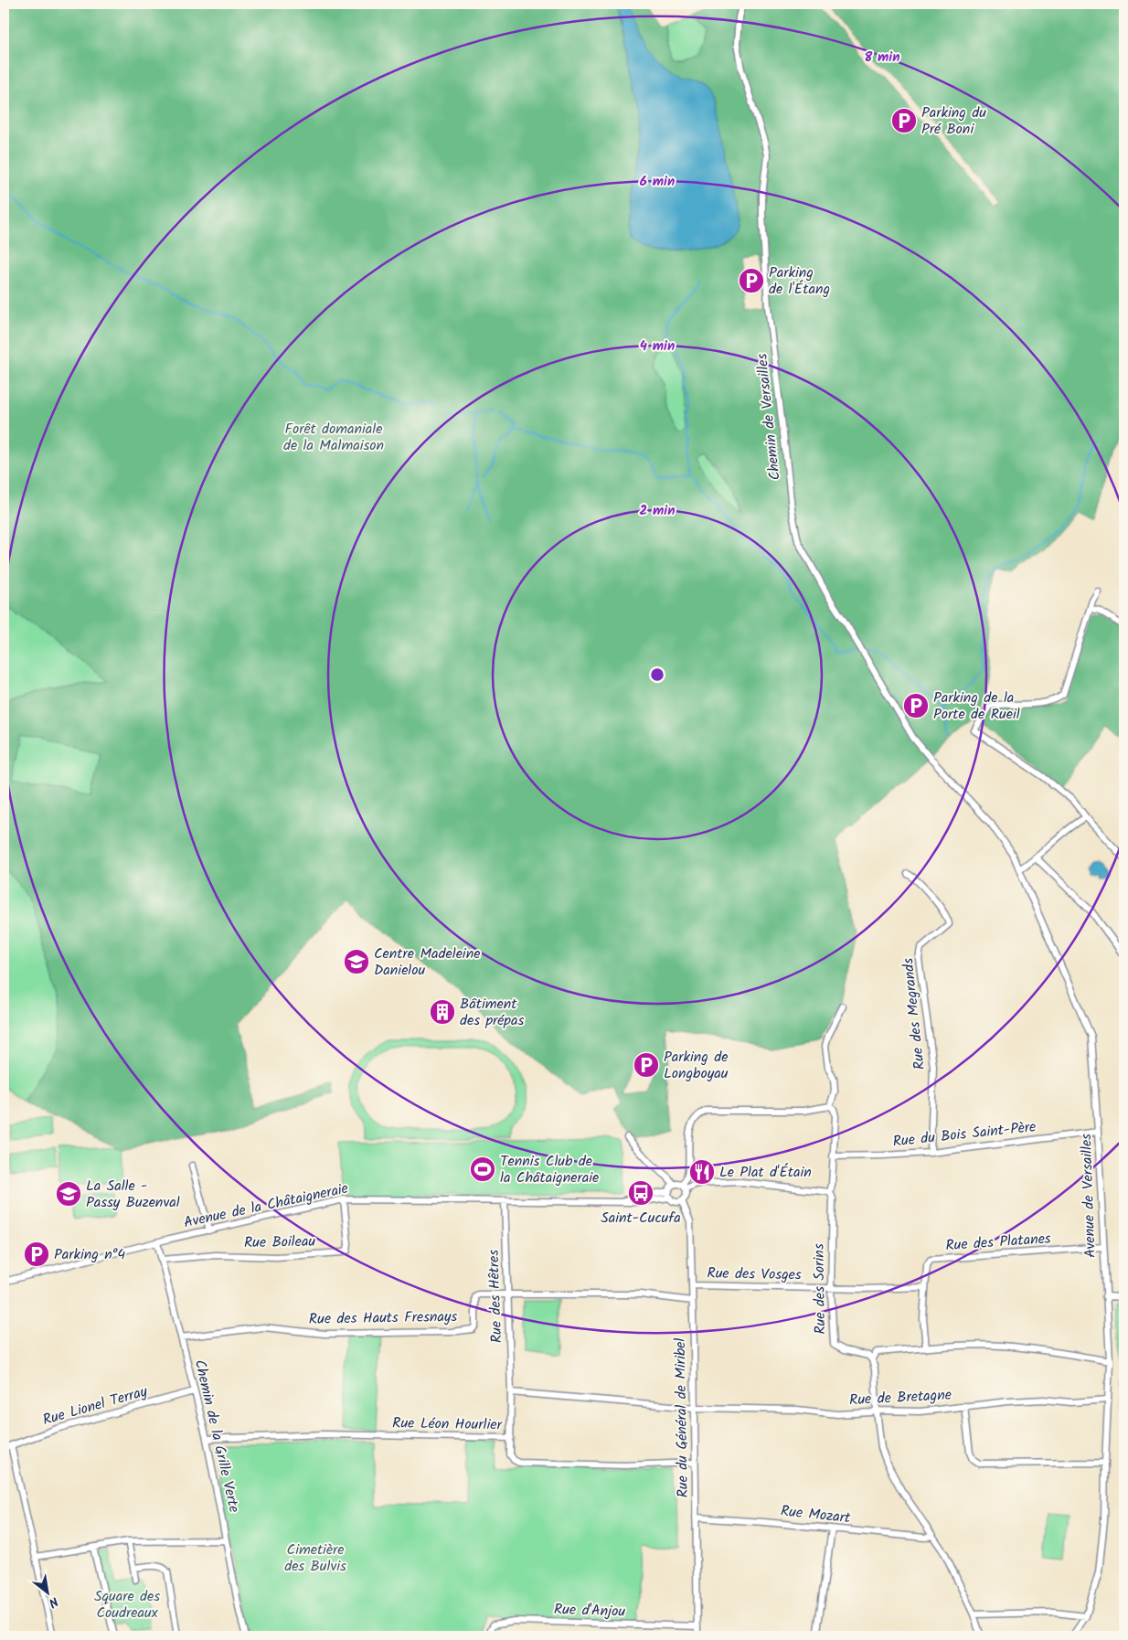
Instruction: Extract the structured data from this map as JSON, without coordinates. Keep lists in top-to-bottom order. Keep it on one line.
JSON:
{"streets":{"street":["Chemin de Versailles","Rue des Megrands","Rue du Bois Saint-Père","Avenue de Versailles","Avenue de la Châtaigneraie","Rue Boileau","Rue des Platanes","Rue des Vosges","Rue des Sorins","Rue des Hêtres","Rue des Hauts Fresnays","Rue de Bretagne","Rue Lionel Terray","Rue du Général de Miribel","Rue Léon Hourlier","Chemin de la Grille Verte","Rue Mozart","Rue d'Anjou"]},"crossings":[["Chemin de Versailles","Avenue de Versailles"],["Rue des Megrands","Rue du Bois Saint-Père"],["Rue du Bois Saint-Père","Avenue de Versailles"],["Rue du Bois Saint-Père","Rue des Sorins"],["Avenue de Versailles","Rue des Platanes"],["Avenue de Versailles","Rue de Bretagne"],["Avenue de la Châtaigneraie","Rue Boileau"],["Avenue de la Châtaigneraie","Rue des Hêtres"],["Avenue de la Châtaigneraie","Rue du Général de Miribel"],["Avenue de la Châtaigneraie","Chemin de la Grille Verte"],["Rue Boileau","Chemin de la Grille Verte"],["Rue des Platanes","Rue des Vosges"],["Rue des Vosges","Rue des Sorins"],["Rue des Vosges","Rue du Général de Miribel"],["Rue des Hêtres","Rue des Hauts Fresnays"],["Rue des Hêtres","Rue Léon Hourlier"],["Rue des Hauts Fresnays","Rue du Général de Miribel"],["Rue des Hauts Fresnays","Chemin de la Grille Verte"],["Rue de Bretagne","Rue du Général de Miribel"],["Rue Lionel Terray","Chemin de la Grille Verte"],["Rue du Général de Miribel","Rue Mozart"],["Rue du Général de Miribel","Rue d'Anjou"],["Rue Léon Hourlier","Chemin de la Grille Verte"]],"parks":["Forêt domaniale de la Malmaison","Cimetière des Bulvis","Square des Coudreaux"],"places":{"parking":["Parking du Pré Boni","Parking de l'Étang","Parking de la Porte de Rueil","Parking de Longboyau","Parking n°4"],"school or university":["Centre Madeleine Danielou","La Salle - Passy Buzenval"],"building":["Bâtiment des prépas"],"sports":["Tennis Club de la Châtaigneraie"],"restaurant":["Le Plat d'Étain"],"bus stop":["Saint-Cucufa"]},"north":"bottom right","rings":["8 min","6 min","4 min","2 min"]}
